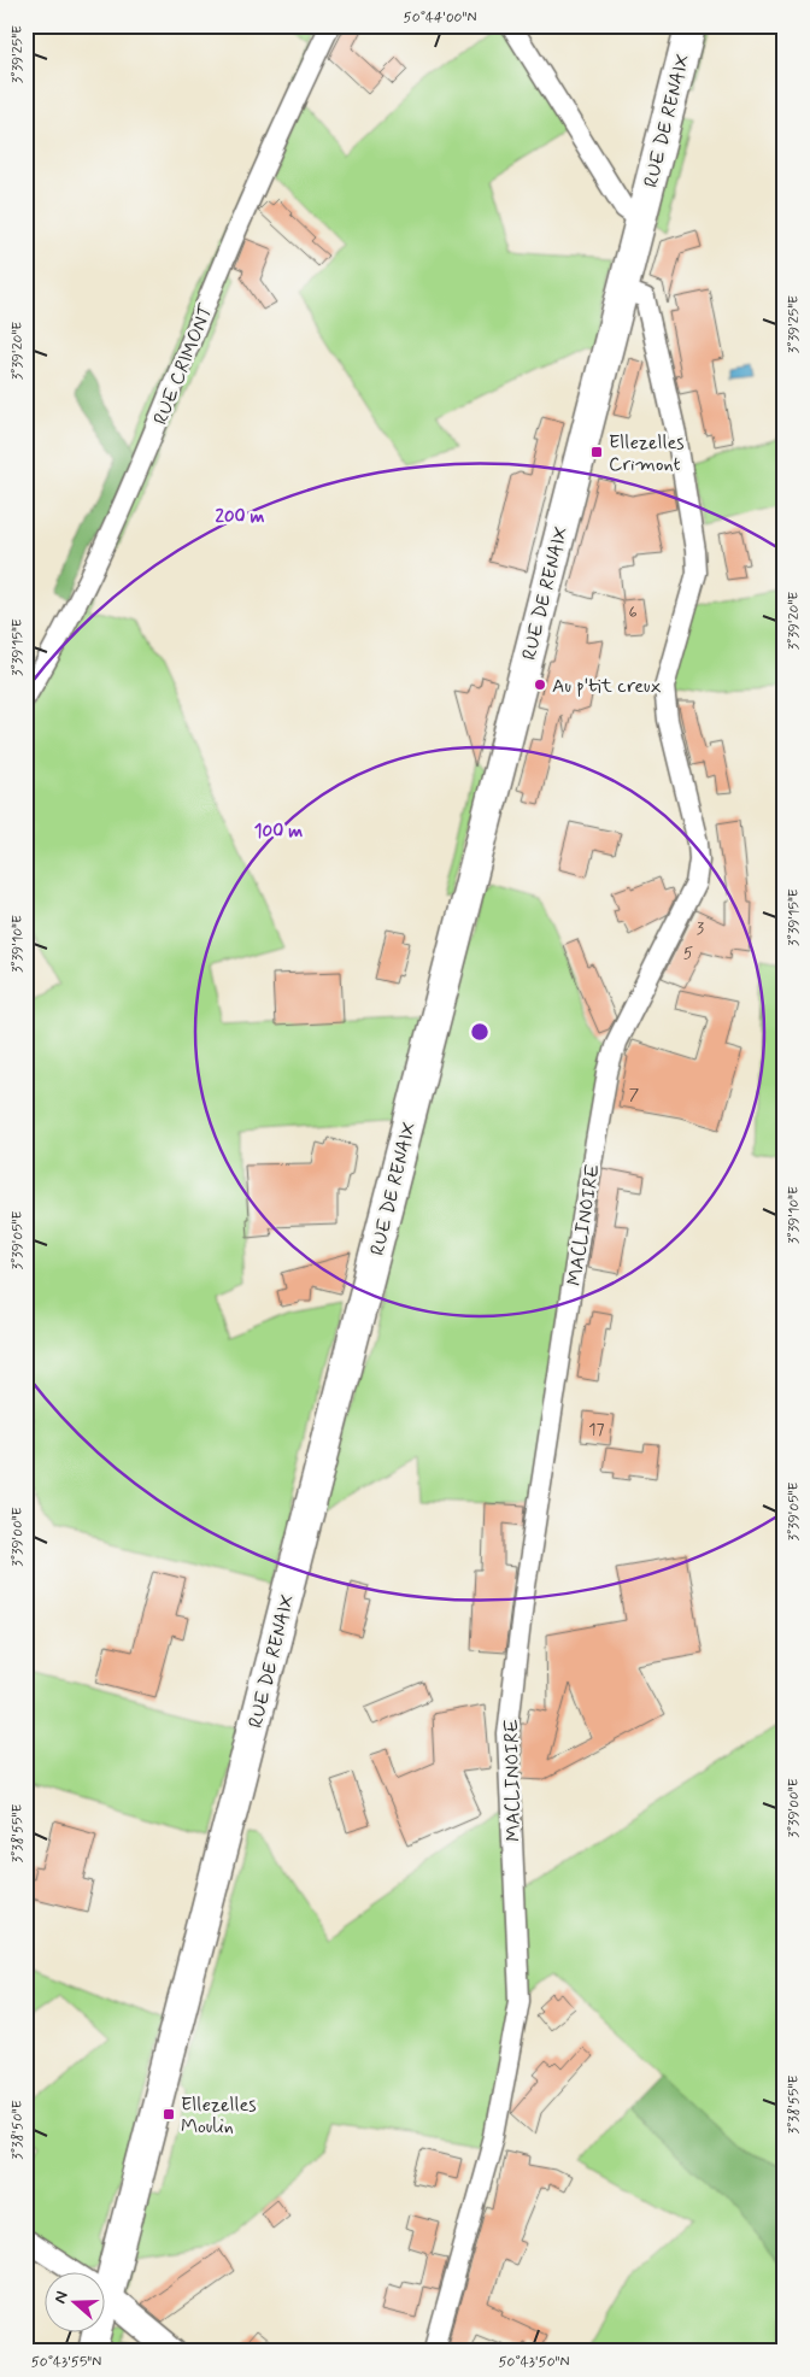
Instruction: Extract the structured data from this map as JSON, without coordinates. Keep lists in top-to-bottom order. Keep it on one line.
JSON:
{"streets":{"main road":["RUE DE RENAIX"],"street":["RUE CRIMONT","MACLINOIRE"]},"crossings":[["RUE DE RENAIX","MACLINOIRE"]],"places":{"transit":["Ellezelles Crimont","Ellezelles Moulin"],"other":["Au p'tit creux"]},"house_numbers":["6","3","5","7","17"],"north":"left","coordinates":["50°44'00\"N","3°39'25\"E","3°39'20\"E","3°39'15\"E","3°39'10\"E","3°39'05\"E","3°39'00\"E","3°38'55\"E","3°38'50\"E","50°43'55\"N","50°43'50\"N"],"rings":["200 m","100 m"]}
